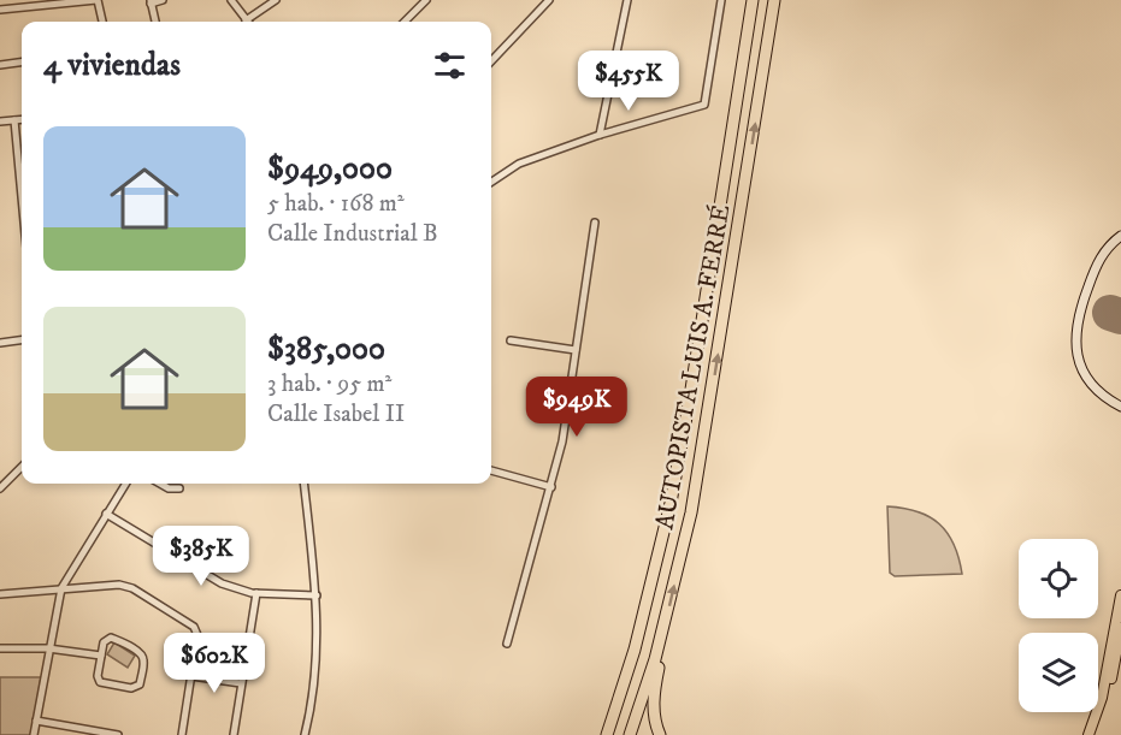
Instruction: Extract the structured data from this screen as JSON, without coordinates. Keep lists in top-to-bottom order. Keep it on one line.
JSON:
{"streets":{"highway":["AUTOPISTA LUIS A. FERRÉ"]},"page":{"heading":"4 viviendas","price":["$455K","$949K","$385K","$602K"],"list":[{"name":"$949,000","note":"5 hab. · 168 m² · Calle Industrial B"},{"name":"$385,000","note":"3 hab. · 95 m² · Calle Isabel II"}]}}
